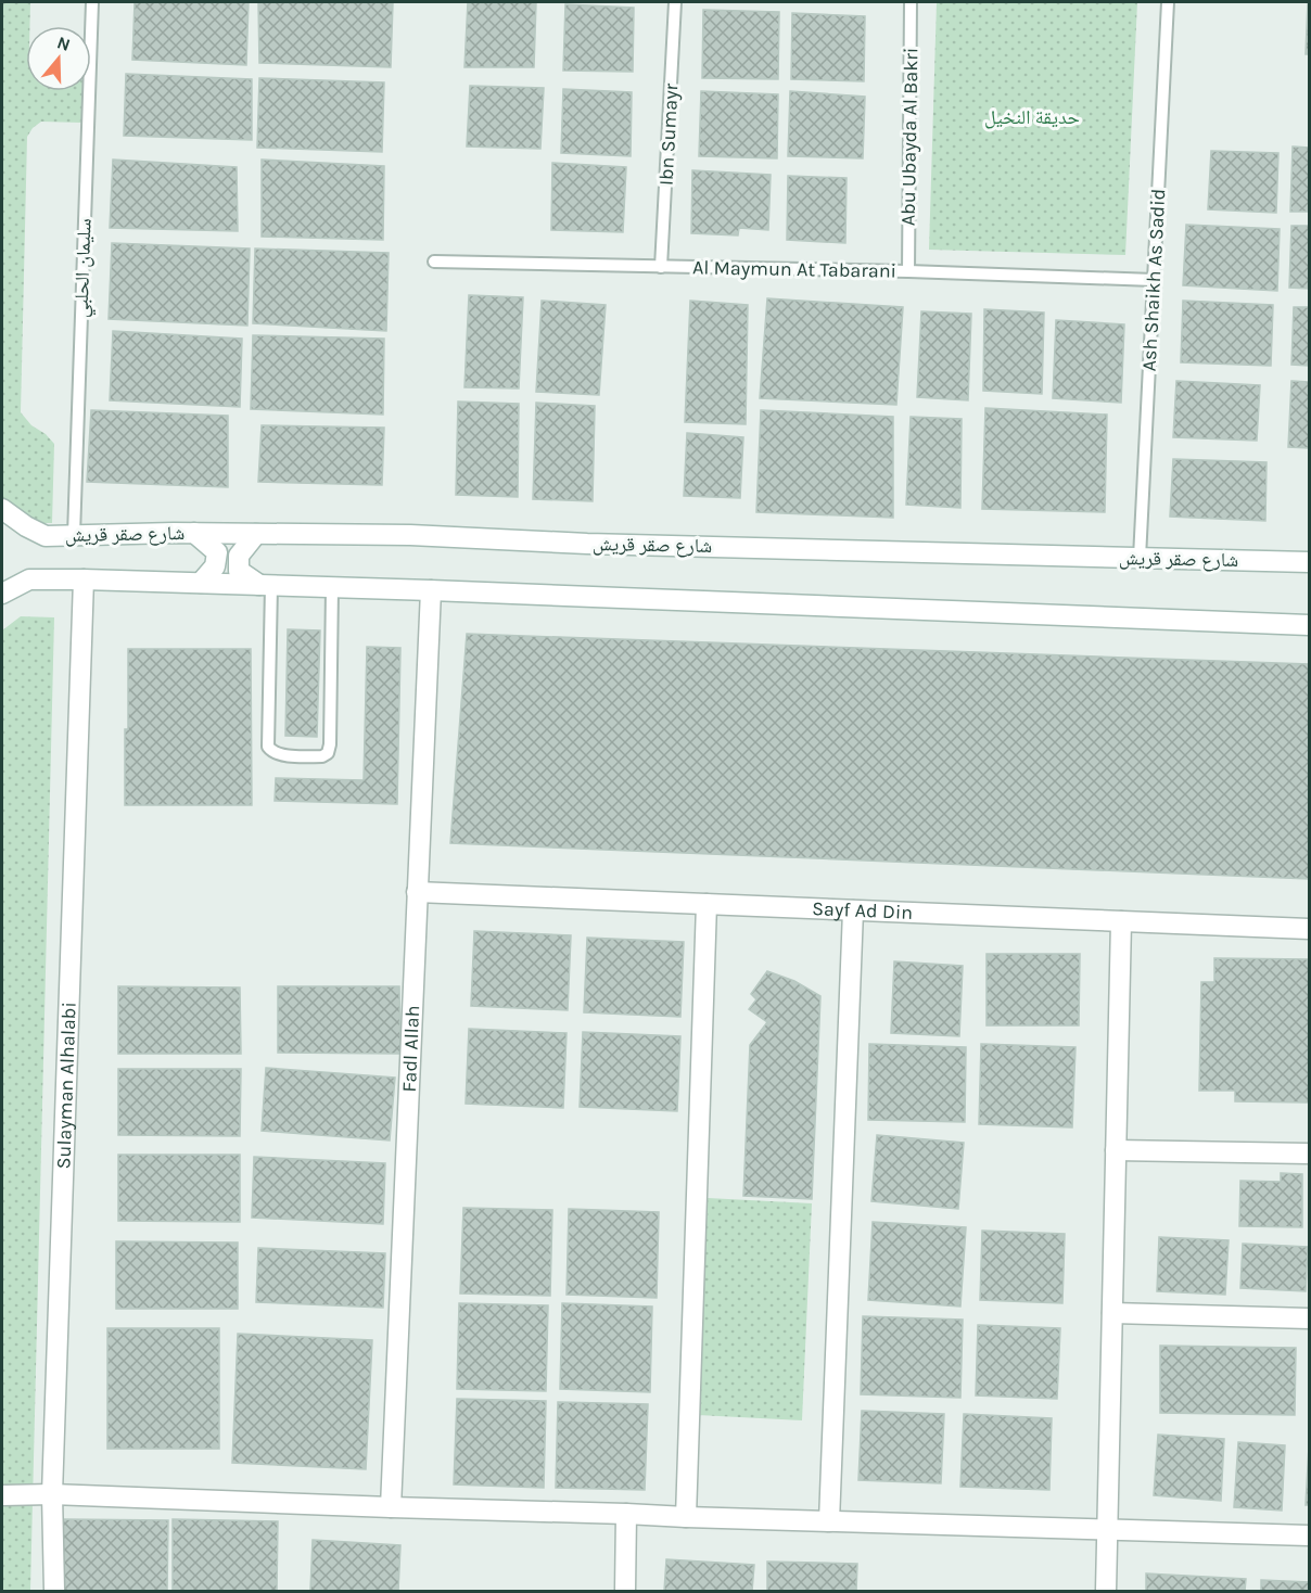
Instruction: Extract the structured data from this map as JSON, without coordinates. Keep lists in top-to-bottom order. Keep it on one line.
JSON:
{"streets":{"street":["شارع صقر قريش","Sayf Ad Din","Fadl Allah","Sulayman Alhalabi"],"lane":["Ibn Sumayr","Abu Ubayda Al Bakri","سليمان الحلبي","Al Maymun At Tabarani","Ash Shaikh As Sadid"]},"crossings":[["Ibn Sumayr","Al Maymun At Tabarani"],["Abu Ubayda Al Bakri","Al Maymun At Tabarani"],["سليمان الحلبي","شارع صقر قريش"],["Al Maymun At Tabarani","Ash Shaikh As Sadid"],["Ash Shaikh As Sadid","شارع صقر قريش"],["Sayf Ad Din","Fadl Allah"]],"parks":["حديقة النخيل"],"north":"top"}
